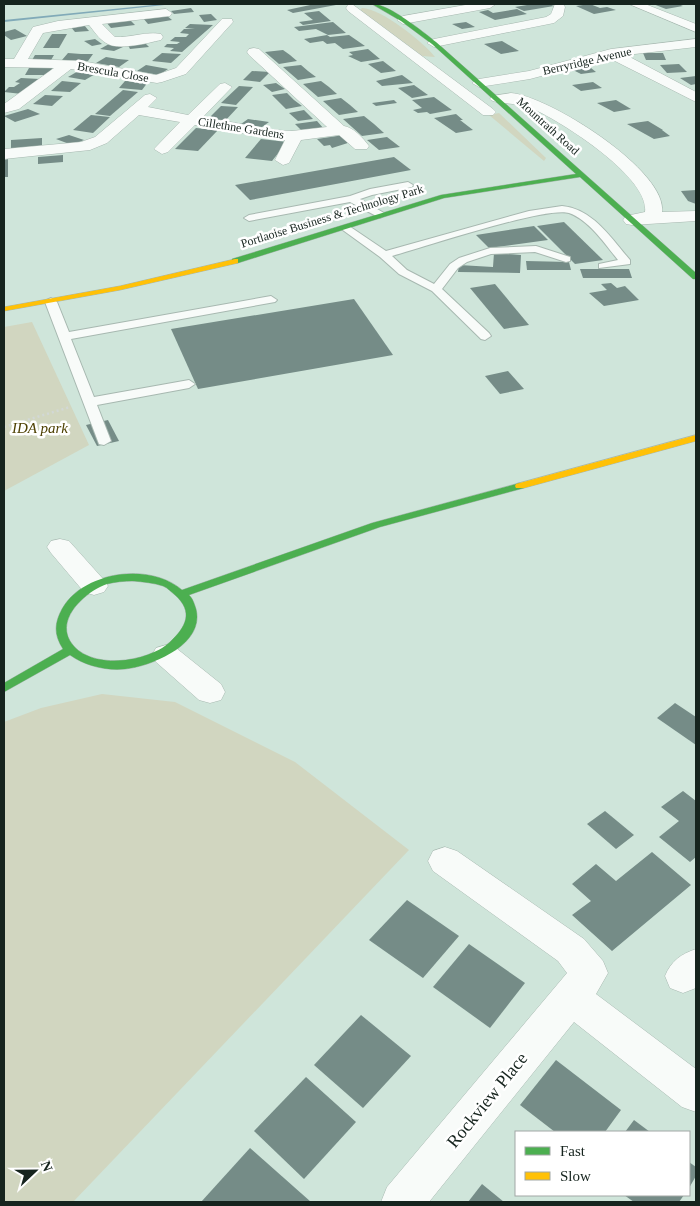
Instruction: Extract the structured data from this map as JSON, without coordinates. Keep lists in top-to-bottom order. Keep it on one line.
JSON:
{"streets":{"main road":["Mountrath Road","Portlaoise Business & Technology Park"],"street":["Berryridge Avenue","Brescula Close","Cillethne Gardens","Rockview Place"]},"crossings":[["Berryridge Avenue","Mountrath Road"],["Mountrath Road","Portlaoise Business & Technology Park"]],"parks":["IDA park"],"legend":["Fast","Slow"],"north":"right"}
